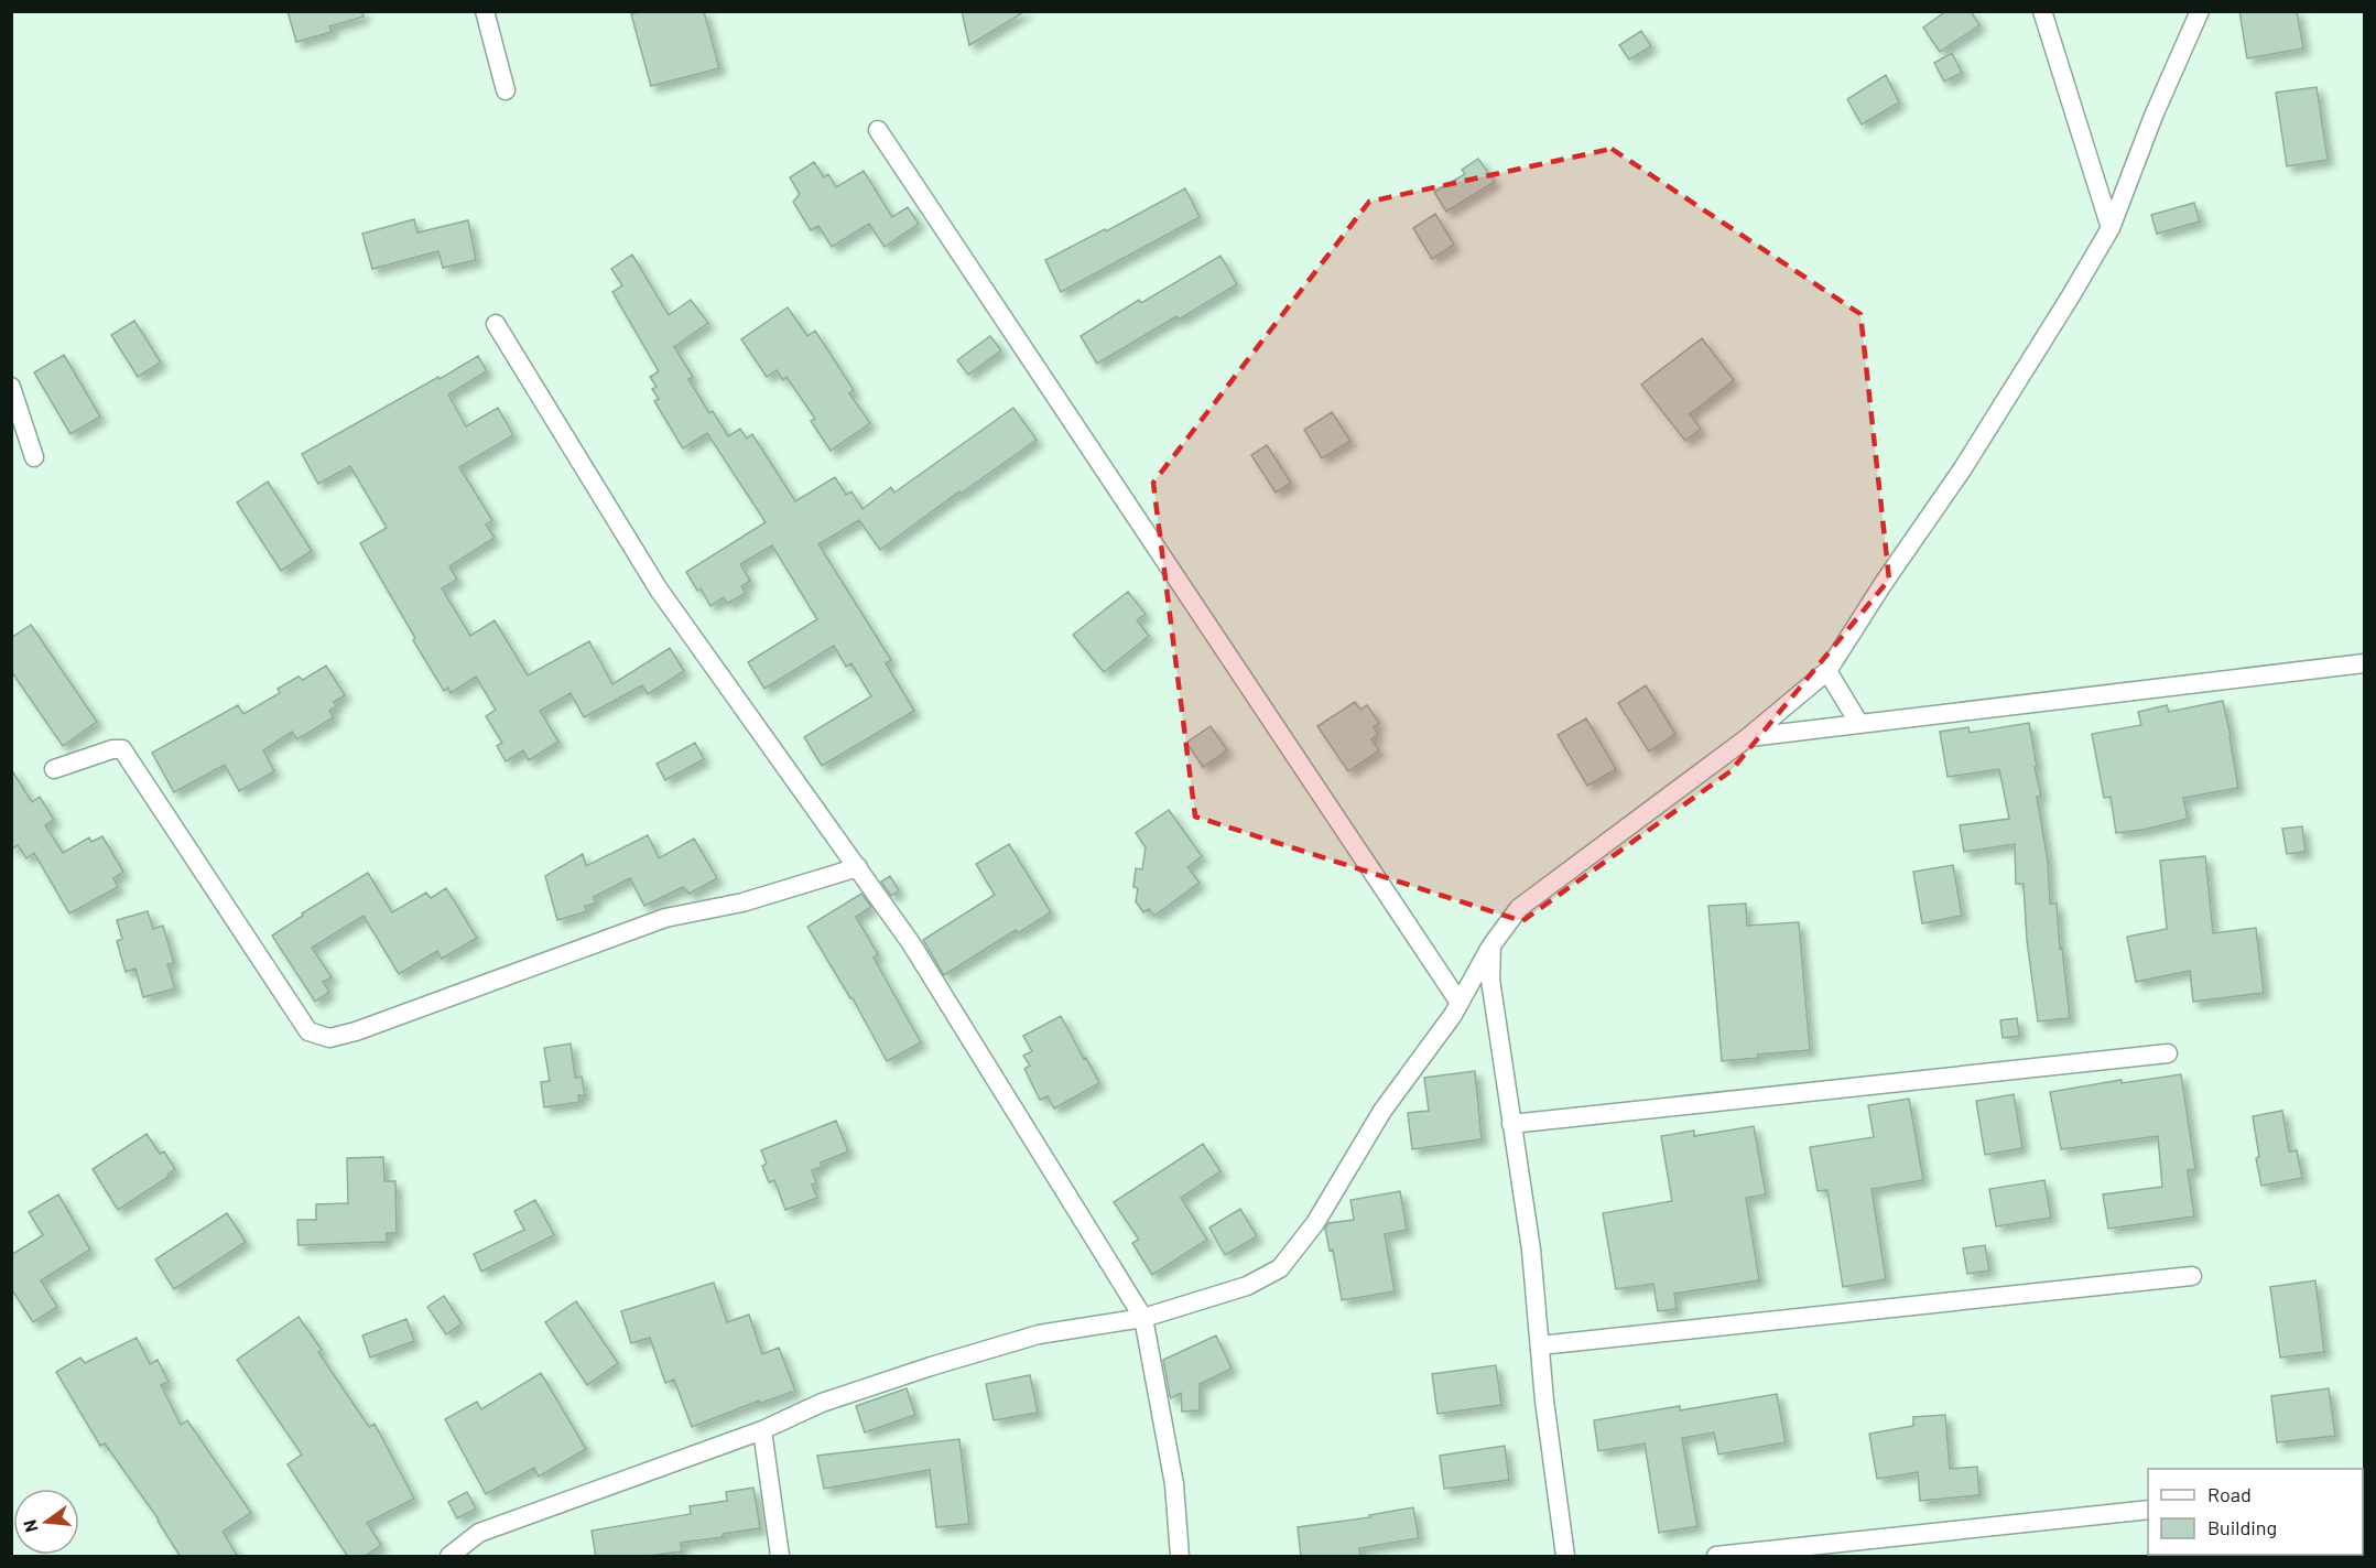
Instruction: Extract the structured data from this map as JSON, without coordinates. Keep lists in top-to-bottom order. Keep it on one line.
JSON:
{"legend":["Road","Building"],"north":"left"}
